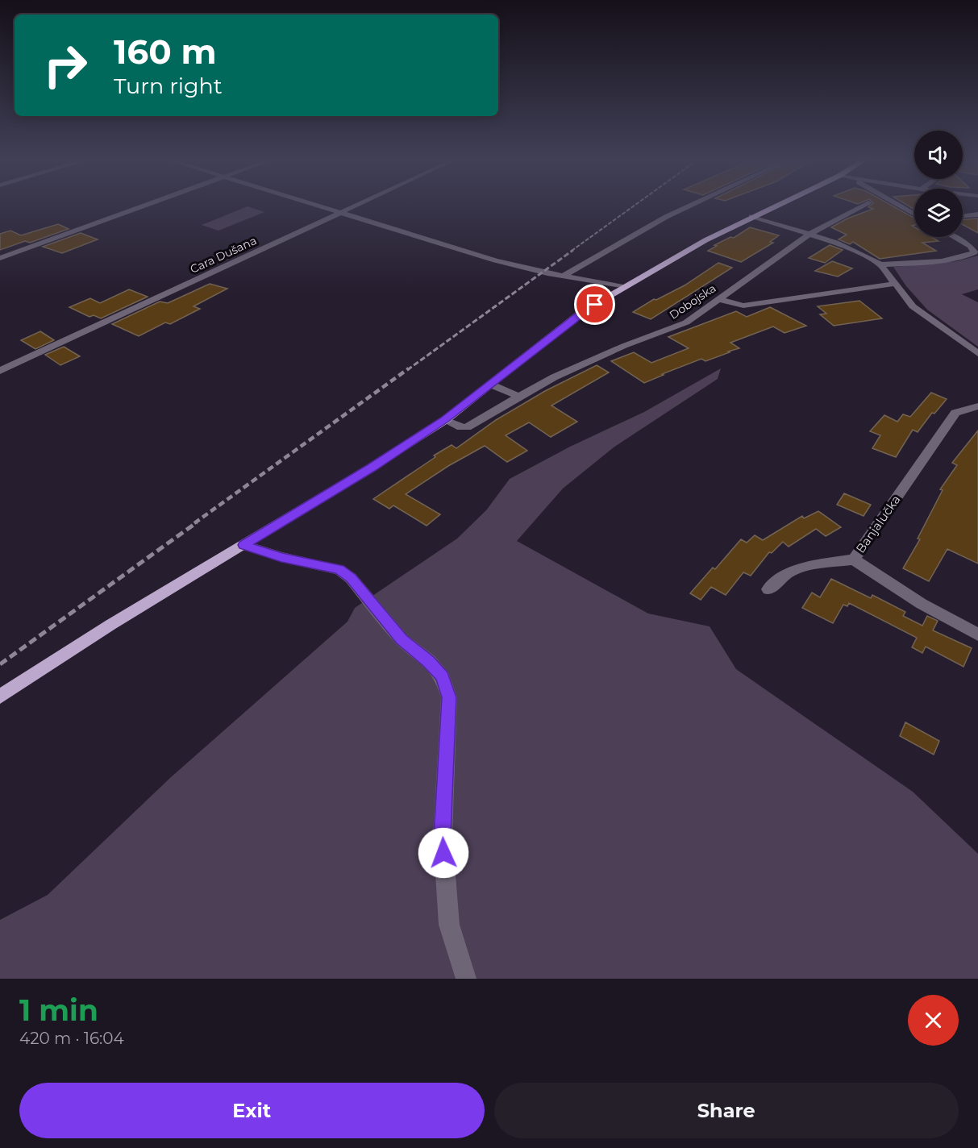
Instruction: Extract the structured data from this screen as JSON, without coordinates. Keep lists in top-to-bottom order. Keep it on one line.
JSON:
{"streets":{"street":["Cara Dušana","Dobojska","Banjalučka"]},"page":{"turn":["160 m","Turn right"],"heading":["1 min","420 m · 16:04"],"buttons":["Exit","Share"]}}
